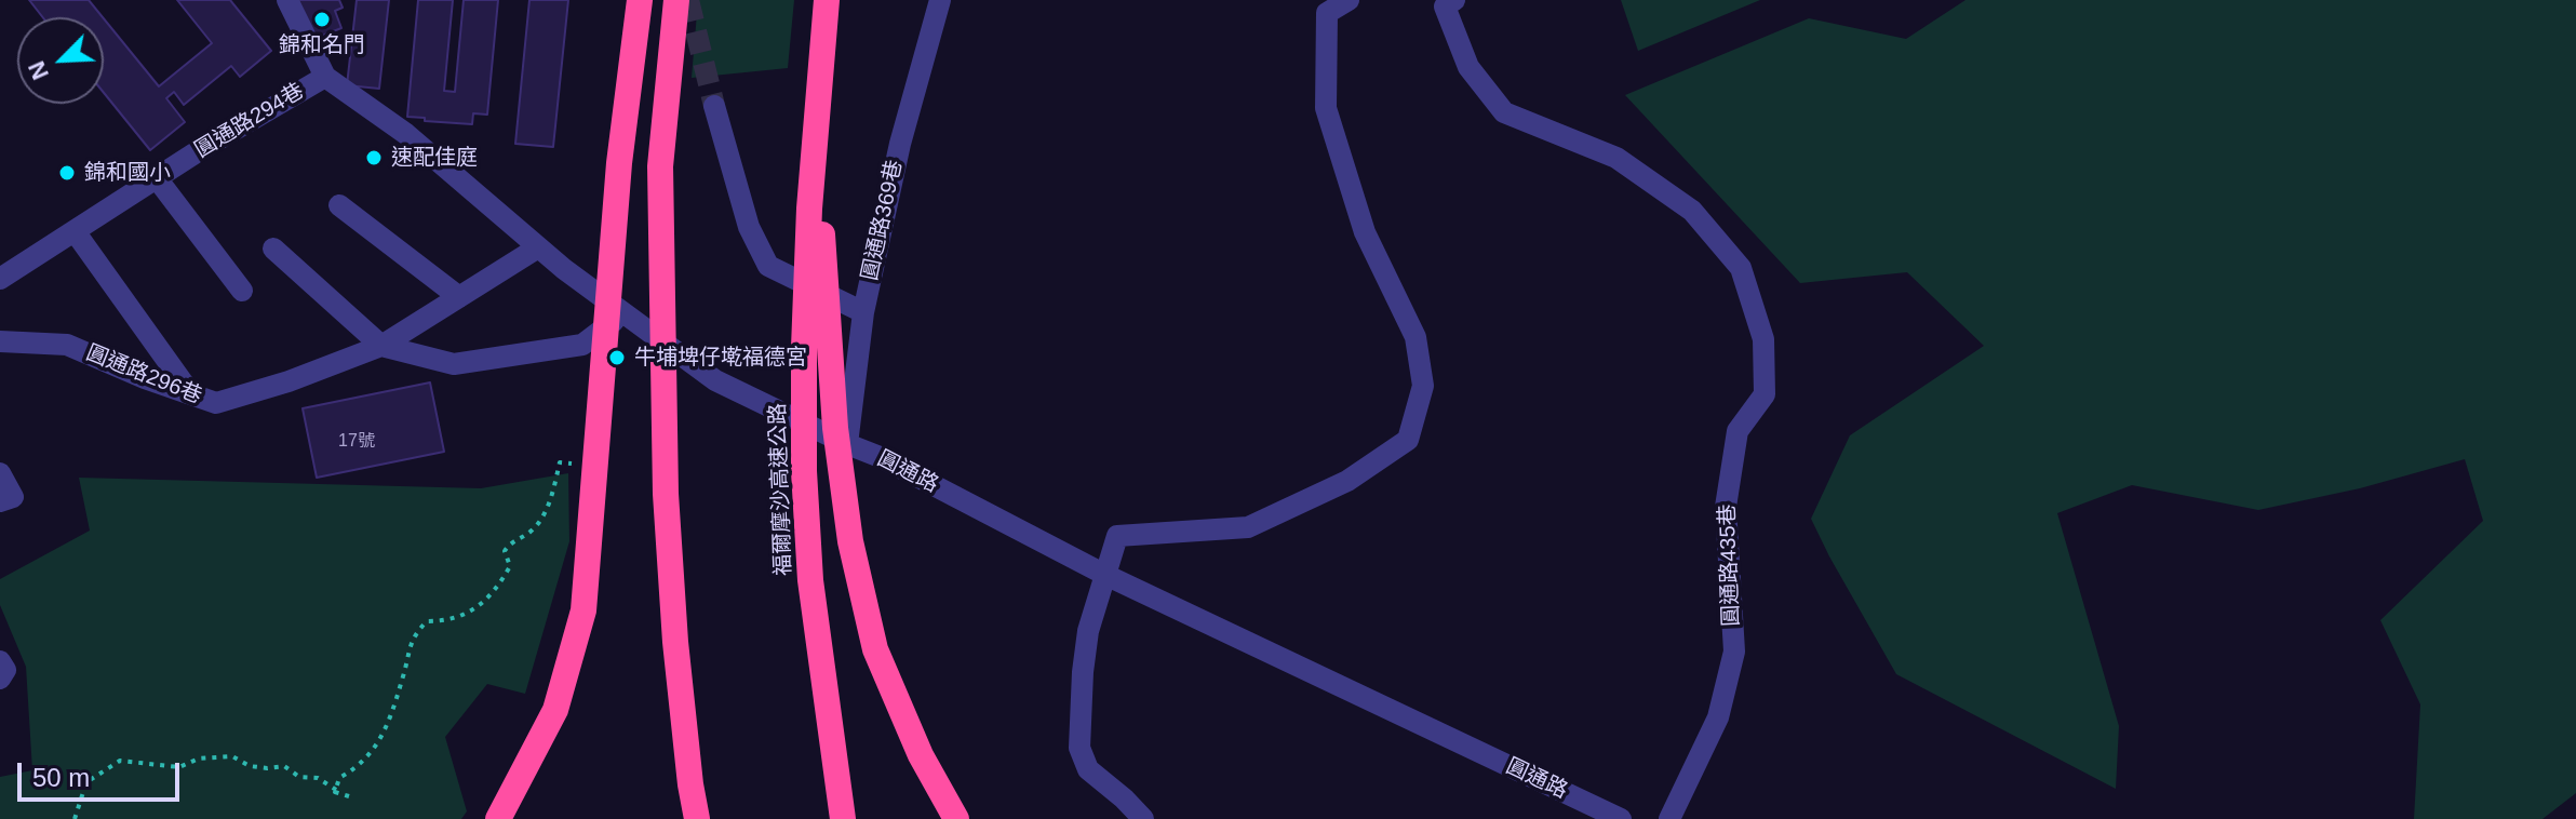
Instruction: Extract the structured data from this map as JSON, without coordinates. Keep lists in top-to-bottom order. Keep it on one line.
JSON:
{"streets":{"highway":["福爾摩沙高速公路"],"street":["圓通路294巷","圓通路369巷","圓通路296巷","圓通路","圓通路435巷"]},"crossings":[["圓通路294巷","圓通路"],["圓通路369巷","圓通路"],["圓通路296巷","圓通路"]],"places":["錦和名門","速配佳庭","錦和國小","牛埔埤仔墘福德宮"],"house_numbers":["17號"],"scale_bar":"50 m","north":"bottom left"}
